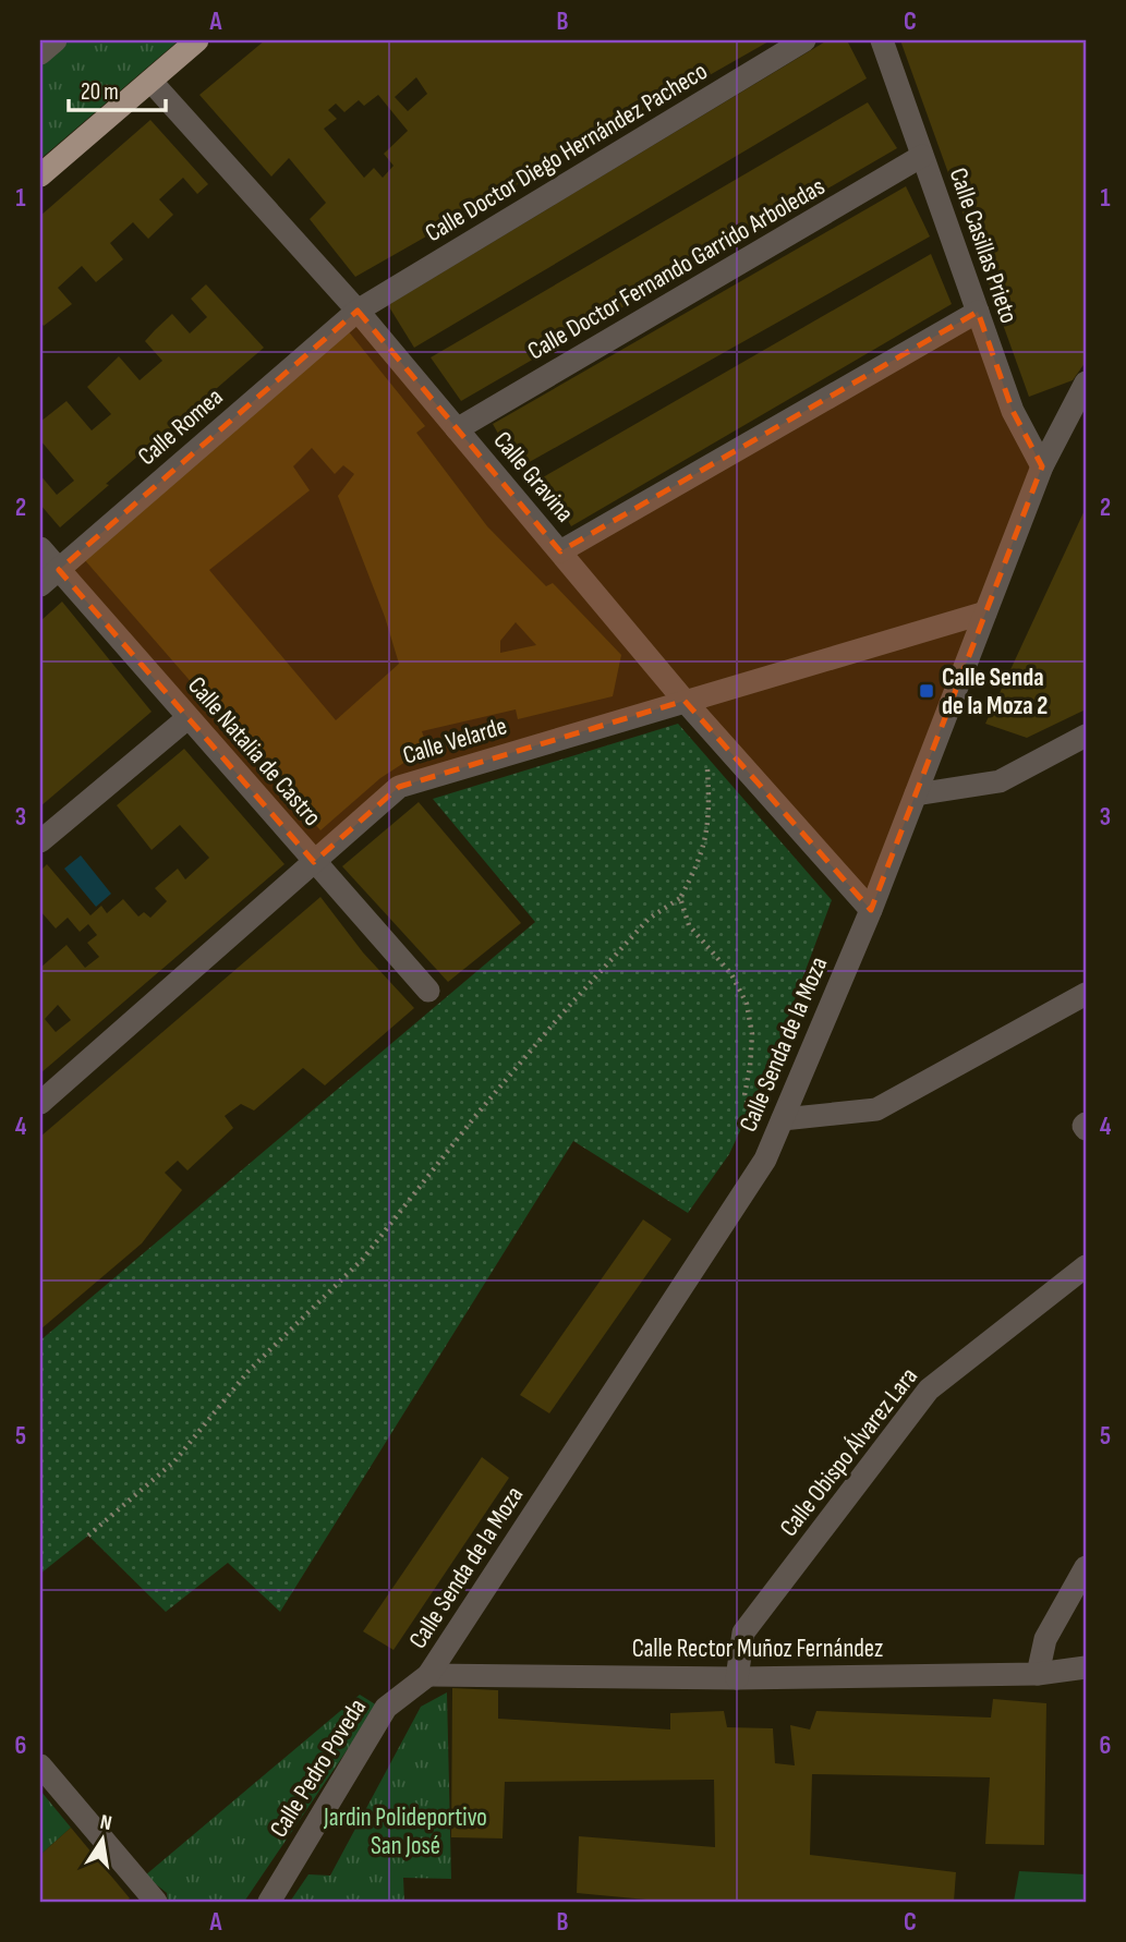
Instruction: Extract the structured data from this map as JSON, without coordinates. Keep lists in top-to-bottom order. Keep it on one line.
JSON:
{"streets":{"street":["Calle Doctor Diego Hernández Pacheco","Calle Casillas Prieto","Calle Doctor Fernando Garrido Arboledas","Calle Romea","Calle Gravina","Calle Velarde","Calle Natalia de Castro","Calle Senda de la Moza","Calle Obispo Álvarez Lara","Calle Rector Muñoz Fernández","Calle Pedro Poveda"]},"crossings":[["Calle Doctor Diego Hernández Pacheco","Calle Romea"],["Calle Doctor Diego Hernández Pacheco","Calle Gravina"],["Calle Casillas Prieto","Calle Doctor Fernando Garrido Arboledas"],["Calle Casillas Prieto","Calle Senda de la Moza"],["Calle Doctor Fernando Garrido Arboledas","Calle Gravina"],["Calle Romea","Calle Gravina"],["Calle Romea","Calle Natalia de Castro"],["Calle Gravina","Calle Velarde"],["Calle Gravina","Calle Senda de la Moza"],["Calle Velarde","Calle Natalia de Castro"],["Calle Velarde","Calle Senda de la Moza"],["Calle Senda de la Moza","Calle Rector Muñoz Fernández"],["Calle Senda de la Moza","Calle Pedro Poveda"],["Calle Obispo Álvarez Lara","Calle Rector Muñoz Fernández"],["Calle Rector Muñoz Fernández","Calle Pedro Poveda"]],"parks":["Jardin Polideportivo San José"],"places":{"transit":["Calle Senda de la Moza 2"]},"scale_bar":"20 m","north":"top","grid":{"columns":["A","B","C"],"rows":["1","2","3","4","5","6"]}}
